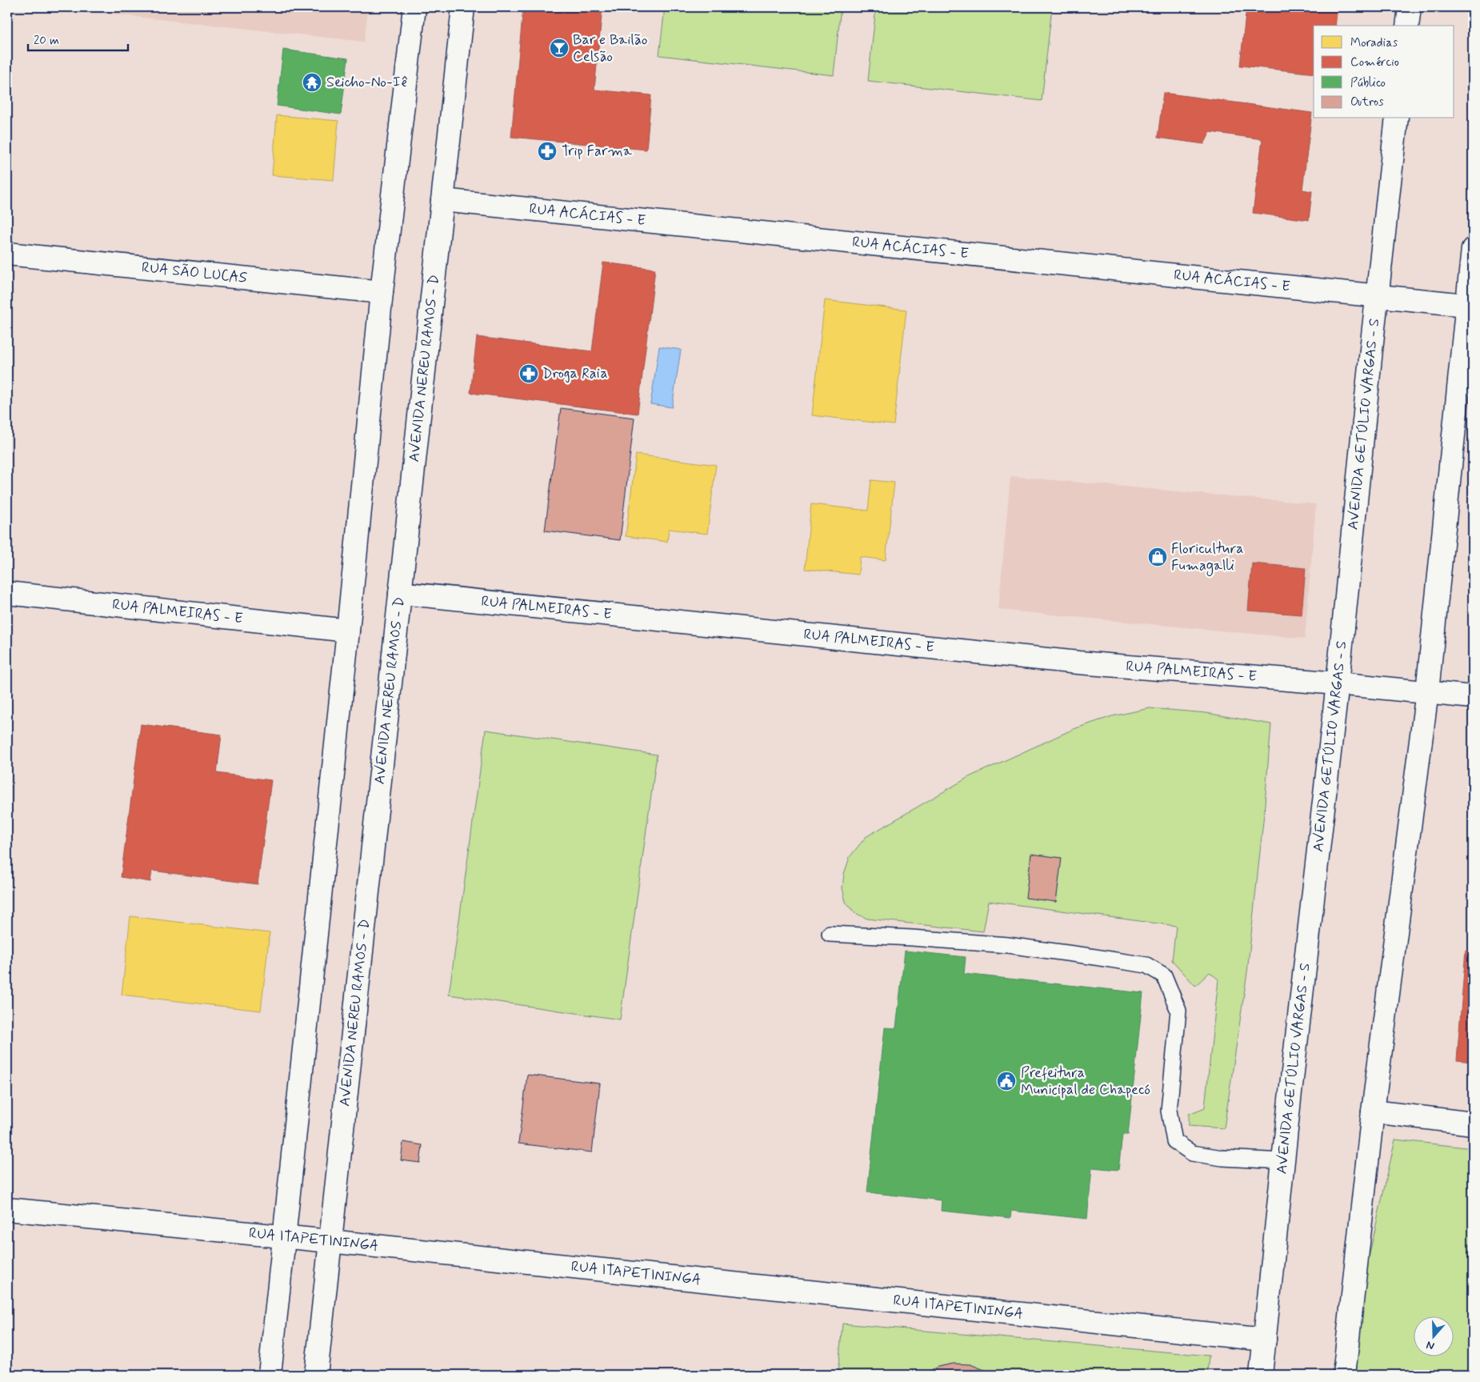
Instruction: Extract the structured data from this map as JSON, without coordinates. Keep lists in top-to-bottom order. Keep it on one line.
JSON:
{"streets":{"street":["RUA ACÁCIAS - E","RUA SÃO LUCAS","AVENIDA NEREU RAMOS - D","AVENIDA GETÚLIO VARGAS - S","RUA PALMEIRAS - E","RUA ITAPETININGA"]},"crossings":[["RUA ACÁCIAS - E","AVENIDA NEREU RAMOS - D"],["RUA ACÁCIAS - E","AVENIDA GETÚLIO VARGAS - S"],["AVENIDA NEREU RAMOS - D","RUA PALMEIRAS - E"],["AVENIDA NEREU RAMOS - D","RUA ITAPETININGA"],["AVENIDA GETÚLIO VARGAS - S","RUA PALMEIRAS - E"],["AVENIDA GETÚLIO VARGAS - S","RUA ITAPETININGA"]],"places":{"bar":["Bar e Bailão Celsão"],"temple":["Seicho-No-Iê"],"pharmacy":["Trip Farma","Droga Raia"],"shop":["Floricultura Fumagalli"],"public building":["Prefeitura Municipal de Chapecó"]},"legend":["Moradias","Comércio","Público","Outros"],"scale_bar":"20 m","north":"bottom"}
